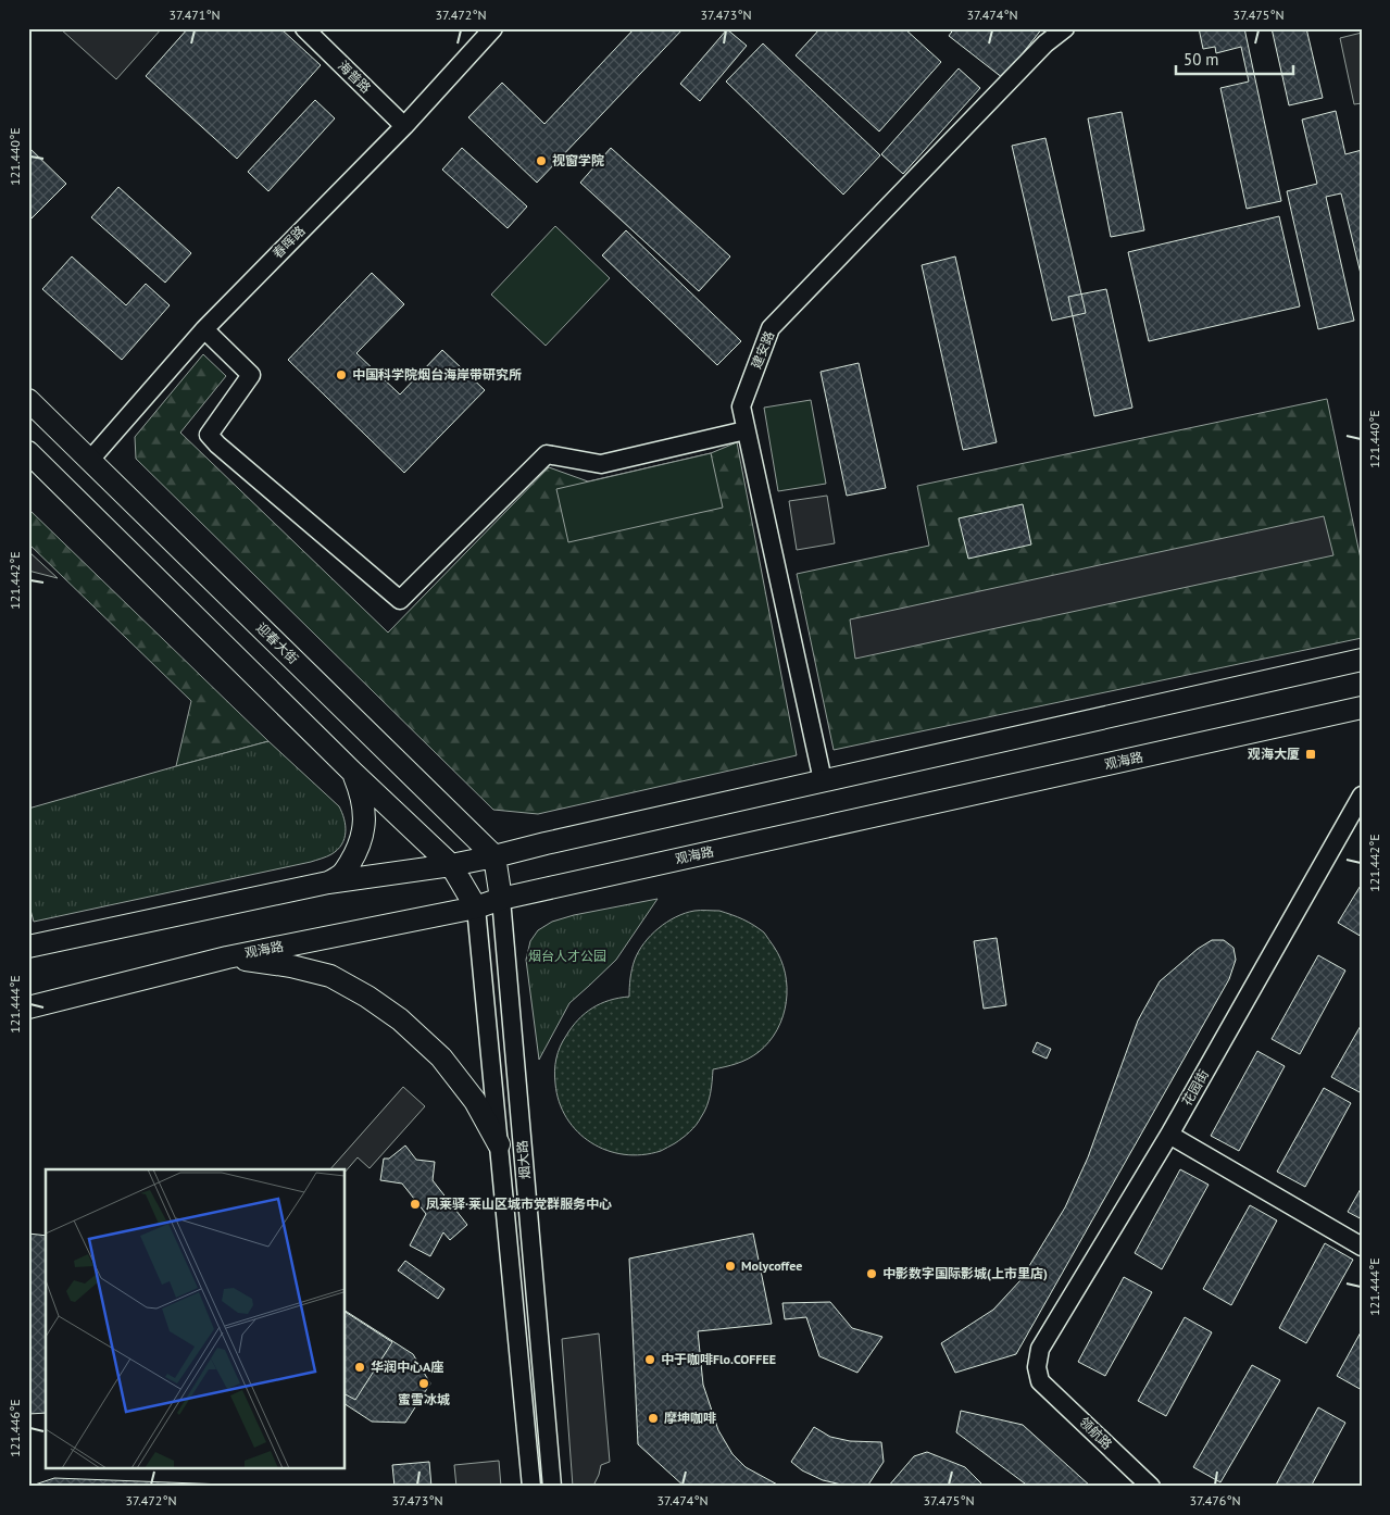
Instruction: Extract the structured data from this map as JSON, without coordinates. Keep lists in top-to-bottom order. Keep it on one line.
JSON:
{"streets":{"main road":["迎春大街","观海路"],"street":["海普路","春晖路","建安路","花园街","烟大路","领航路"]},"crossings":[["海普路","春晖路"],["春晖路","迎春大街"],["观海路","烟大路"],["花园街","领航路"]],"parks":["烟台人才公园"],"places":{"other":["视窗学院","中国科学院烟台海岸带研究所","凤莱驿·莱山区城市党群服务中心","Molycoffee","中影数字国际影城(上市里店)","中于咖啡Flo.COFFEE","华润中心A座","蜜雪冰城","摩坤咖啡"],"transit":["观海大厦"]},"scale_bar":"50 m","coordinates":["37.471°N","37.472°N","37.473°N","37.474°N","37.475°N","121.440°E","121.442°E","121.444°E","121.446°E","37.476°N"]}
